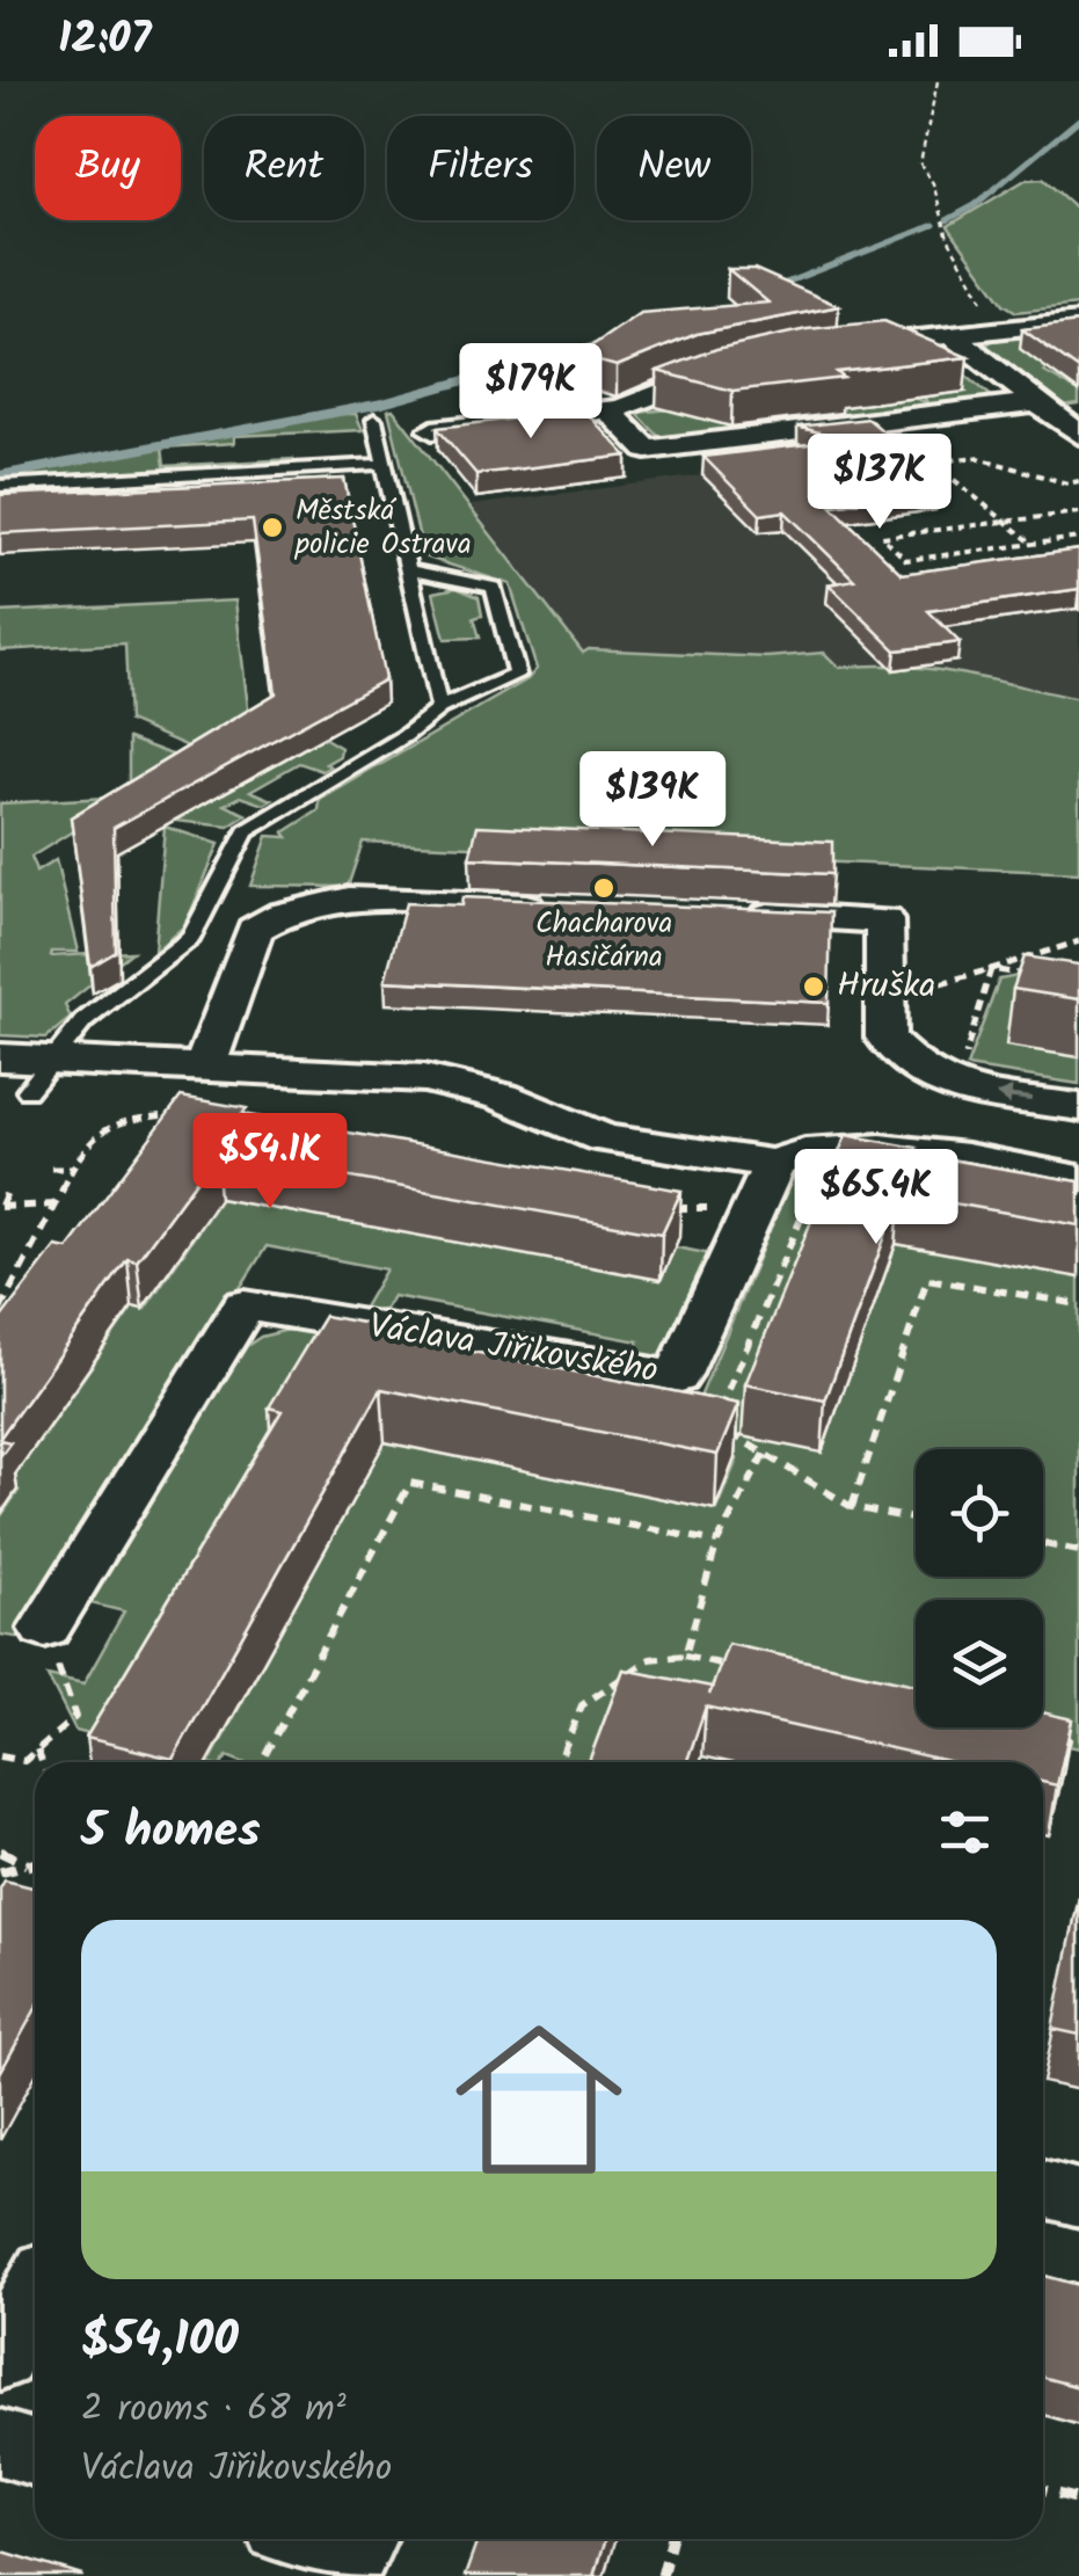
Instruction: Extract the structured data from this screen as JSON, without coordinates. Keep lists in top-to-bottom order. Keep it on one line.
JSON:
{"streets":{"street":["Václava Jiřikovského"]},"places":["Městská policie Ostrava","Chacharova Hasičárna","Hruška"],"page":{"status":"12:07","chip":["Buy","Rent","Filters","New"],"price":["$179K","$137K","$139K","$54.1K","$65.4K"],"heading":"5 homes","list":[{"name":"$54,100","note":"2 rooms · 68 m² · Václava Jiřikovského"}]}}
